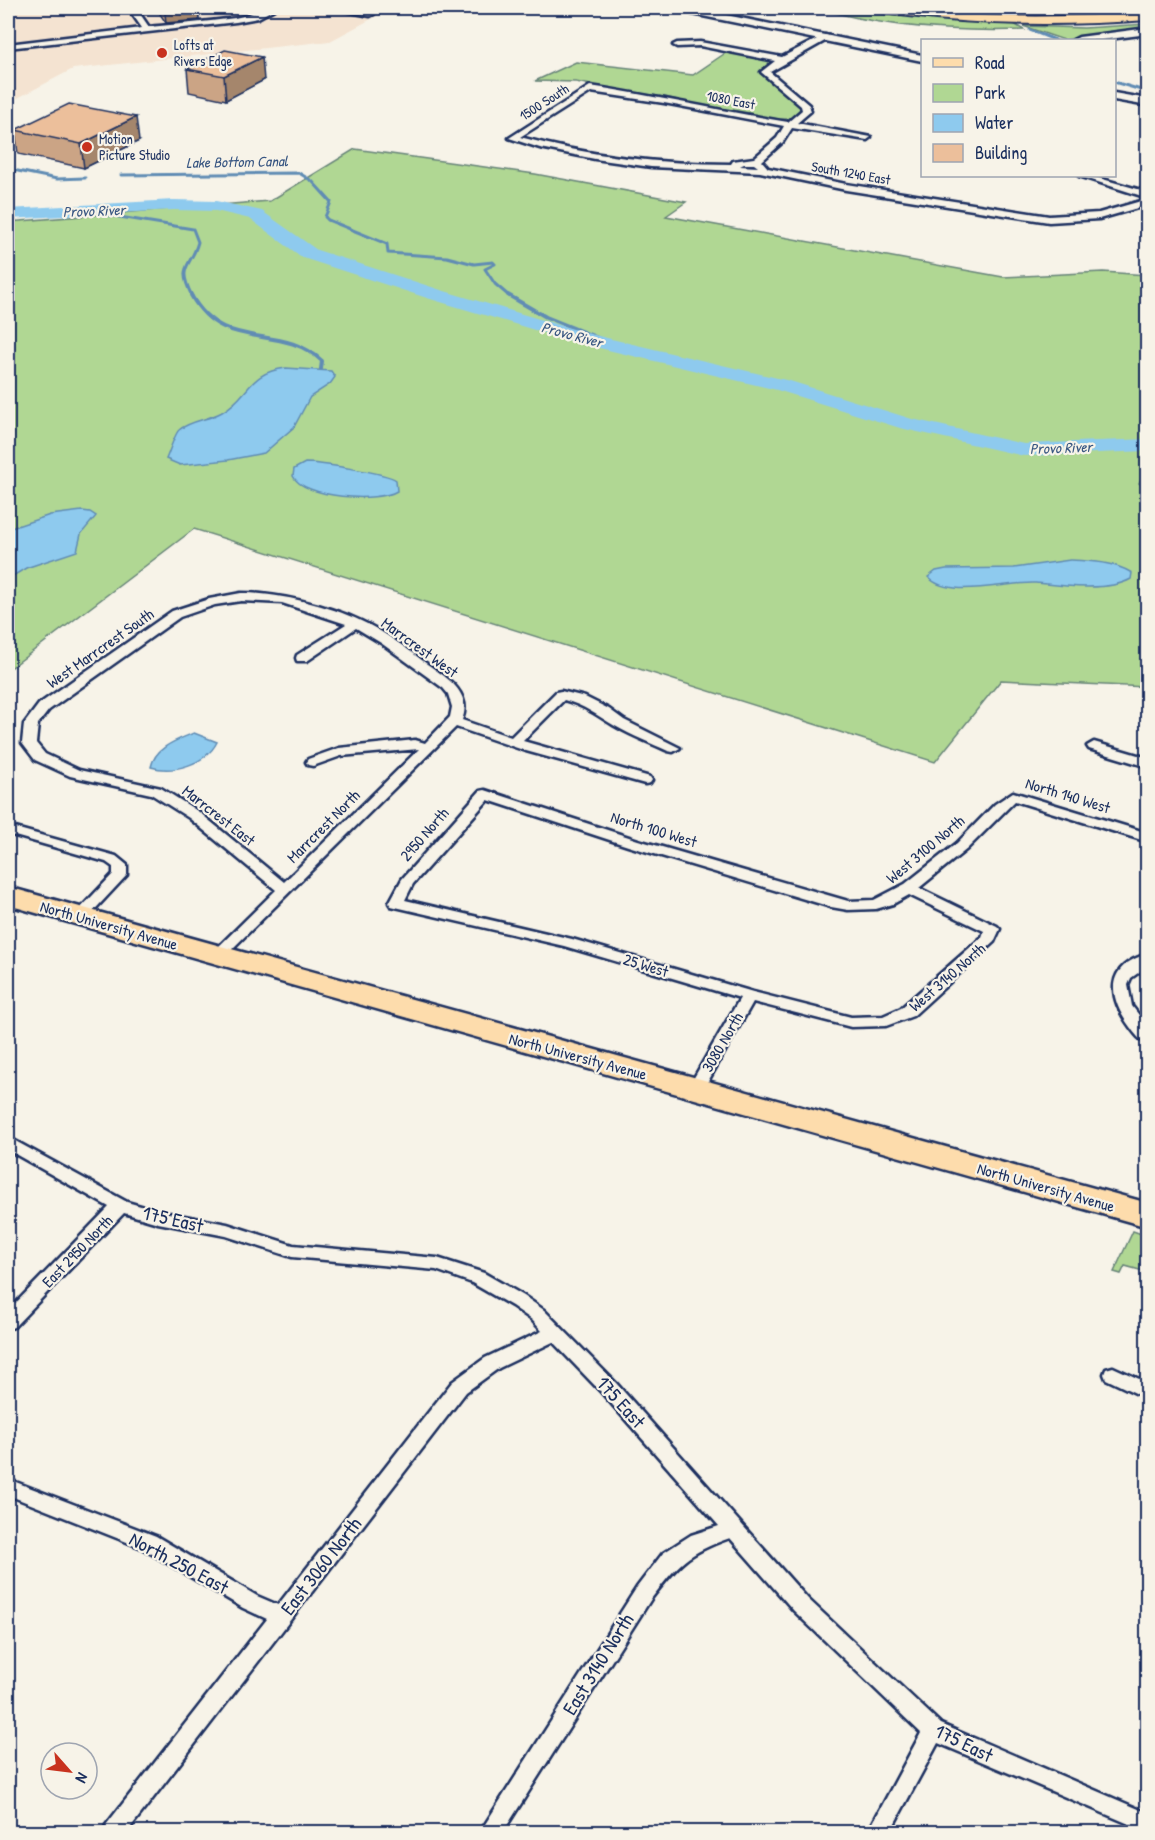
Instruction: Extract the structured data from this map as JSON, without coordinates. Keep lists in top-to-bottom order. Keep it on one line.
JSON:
{"streets":{"highway":["North University Avenue"],"street":["1080 East","1500 South","South 1240 East","Marrcrest West","West Marrcrest South","North 140 West","Marrcrest East","Marrcrest North","North 100 West","2950 North","West 3100 North","25 West","West 3140 North","3080 North","175 East","East 2950 North","North 250 East","East 3060 North","East 3140 North"]},"crossings":[["1080 East","1500 South"],["1500 South","South 1240 East"],["Marrcrest West","West Marrcrest South"],["Marrcrest West","Marrcrest North"],["West Marrcrest South","Marrcrest East"],["North 140 West","West 3100 North"],["Marrcrest East","Marrcrest North"],["Marrcrest North","North University Avenue"],["North 100 West","2950 North"],["North 100 West","West 3100 North"],["2950 North","25 West"],["West 3100 North","West 3140 North"],["North University Avenue","3080 North"],["25 West","West 3140 North"],["25 West","3080 North"],["175 East","East 2950 North"],["175 East","East 3060 North"],["175 East","East 3140 North"],["North 250 East","East 3060 North"]],"water":["Lake Bottom Canal","Provo River"],"places":["Lofts at Rivers Edge","Motion Picture Studio"],"legend":["Road","Park","Water","Building"],"north":"bottom right"}
